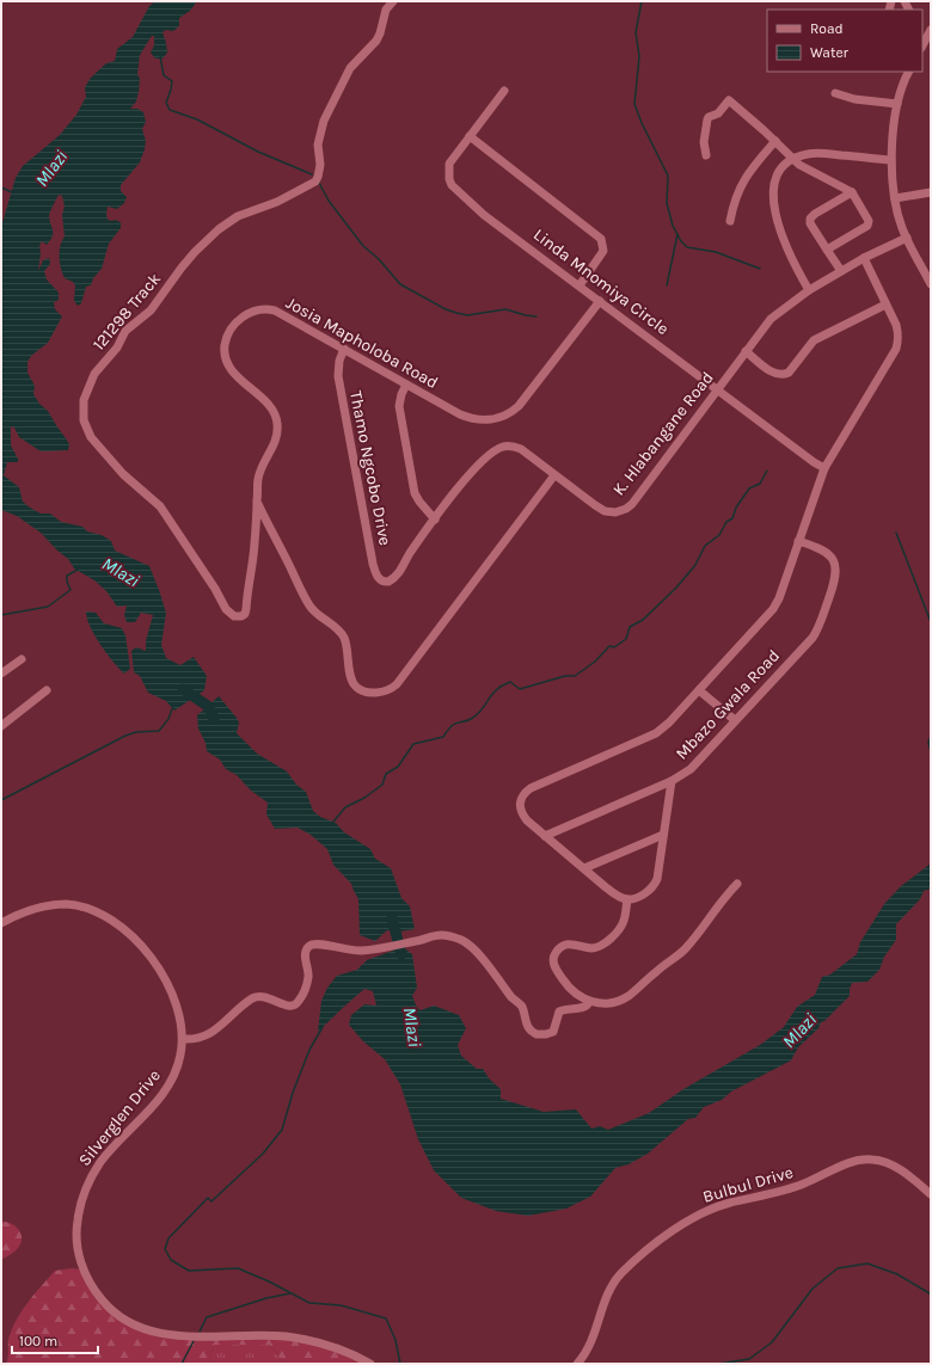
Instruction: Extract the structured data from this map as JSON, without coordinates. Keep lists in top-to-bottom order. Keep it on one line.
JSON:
{"streets":{"street":["Linda Mnomiya Circle","121298 Track","Josia Mapholoba Road","K. Hlabangane Road","Thamo Ngcobo Drive","Mbazo Gwala Road","Silverglen Drive","Bulbul Drive"]},"crossings":[["Linda Mnomiya Circle","Josia Mapholoba Road"],["Linda Mnomiya Circle","K. Hlabangane Road"],["121298 Track","Josia Mapholoba Road"],["Josia Mapholoba Road","K. Hlabangane Road"],["Josia Mapholoba Road","Thamo Ngcobo Drive"],["K. Hlabangane Road","Thamo Ngcobo Drive"]],"water":["Mlazi"],"legend":["Road","Water"],"scale_bar":"100 m"}
